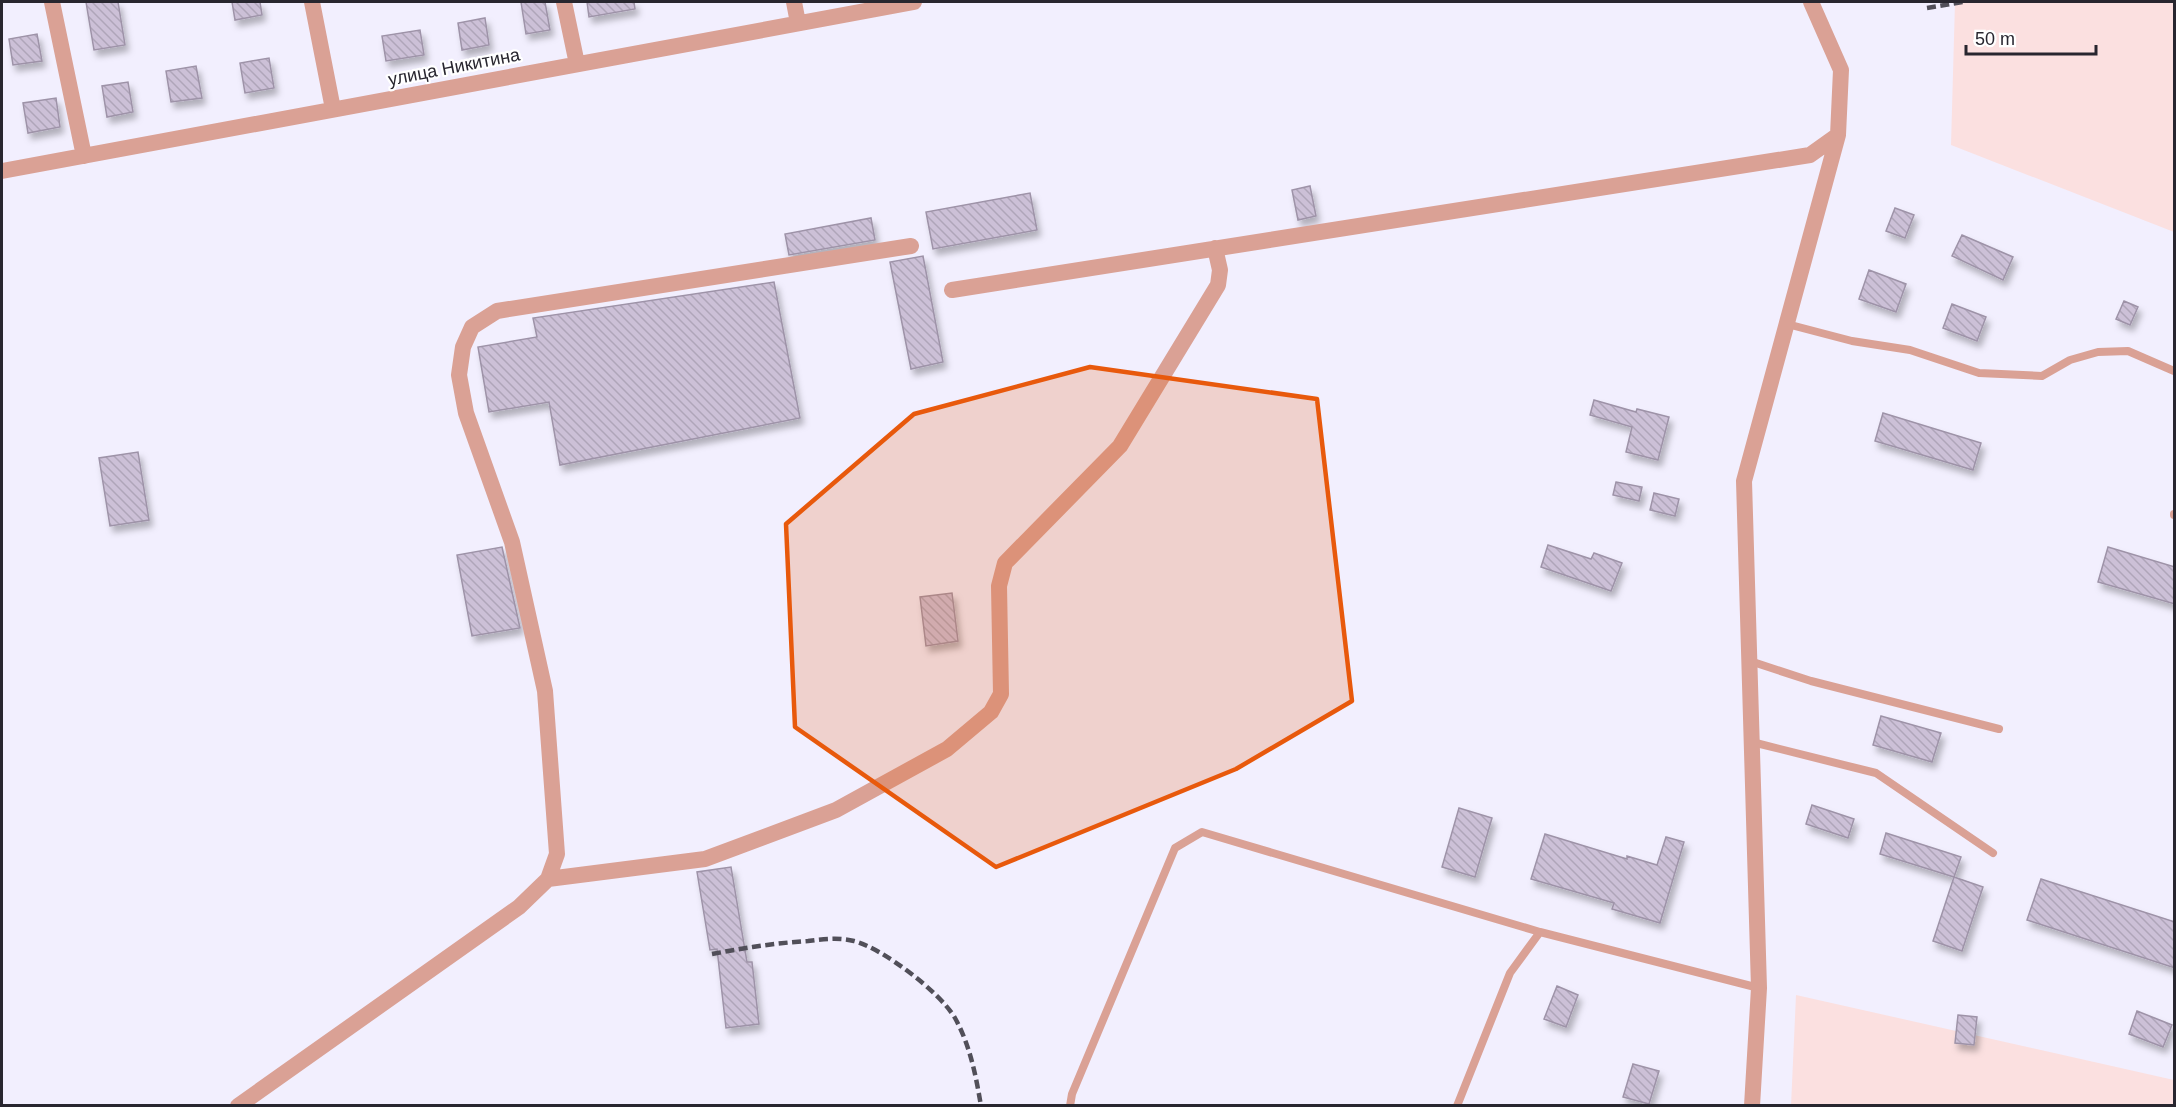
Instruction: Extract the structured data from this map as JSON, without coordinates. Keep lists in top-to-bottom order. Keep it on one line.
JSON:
{"streets":{"street":["улица Никитина"]},"scale_bar":"50 m"}
